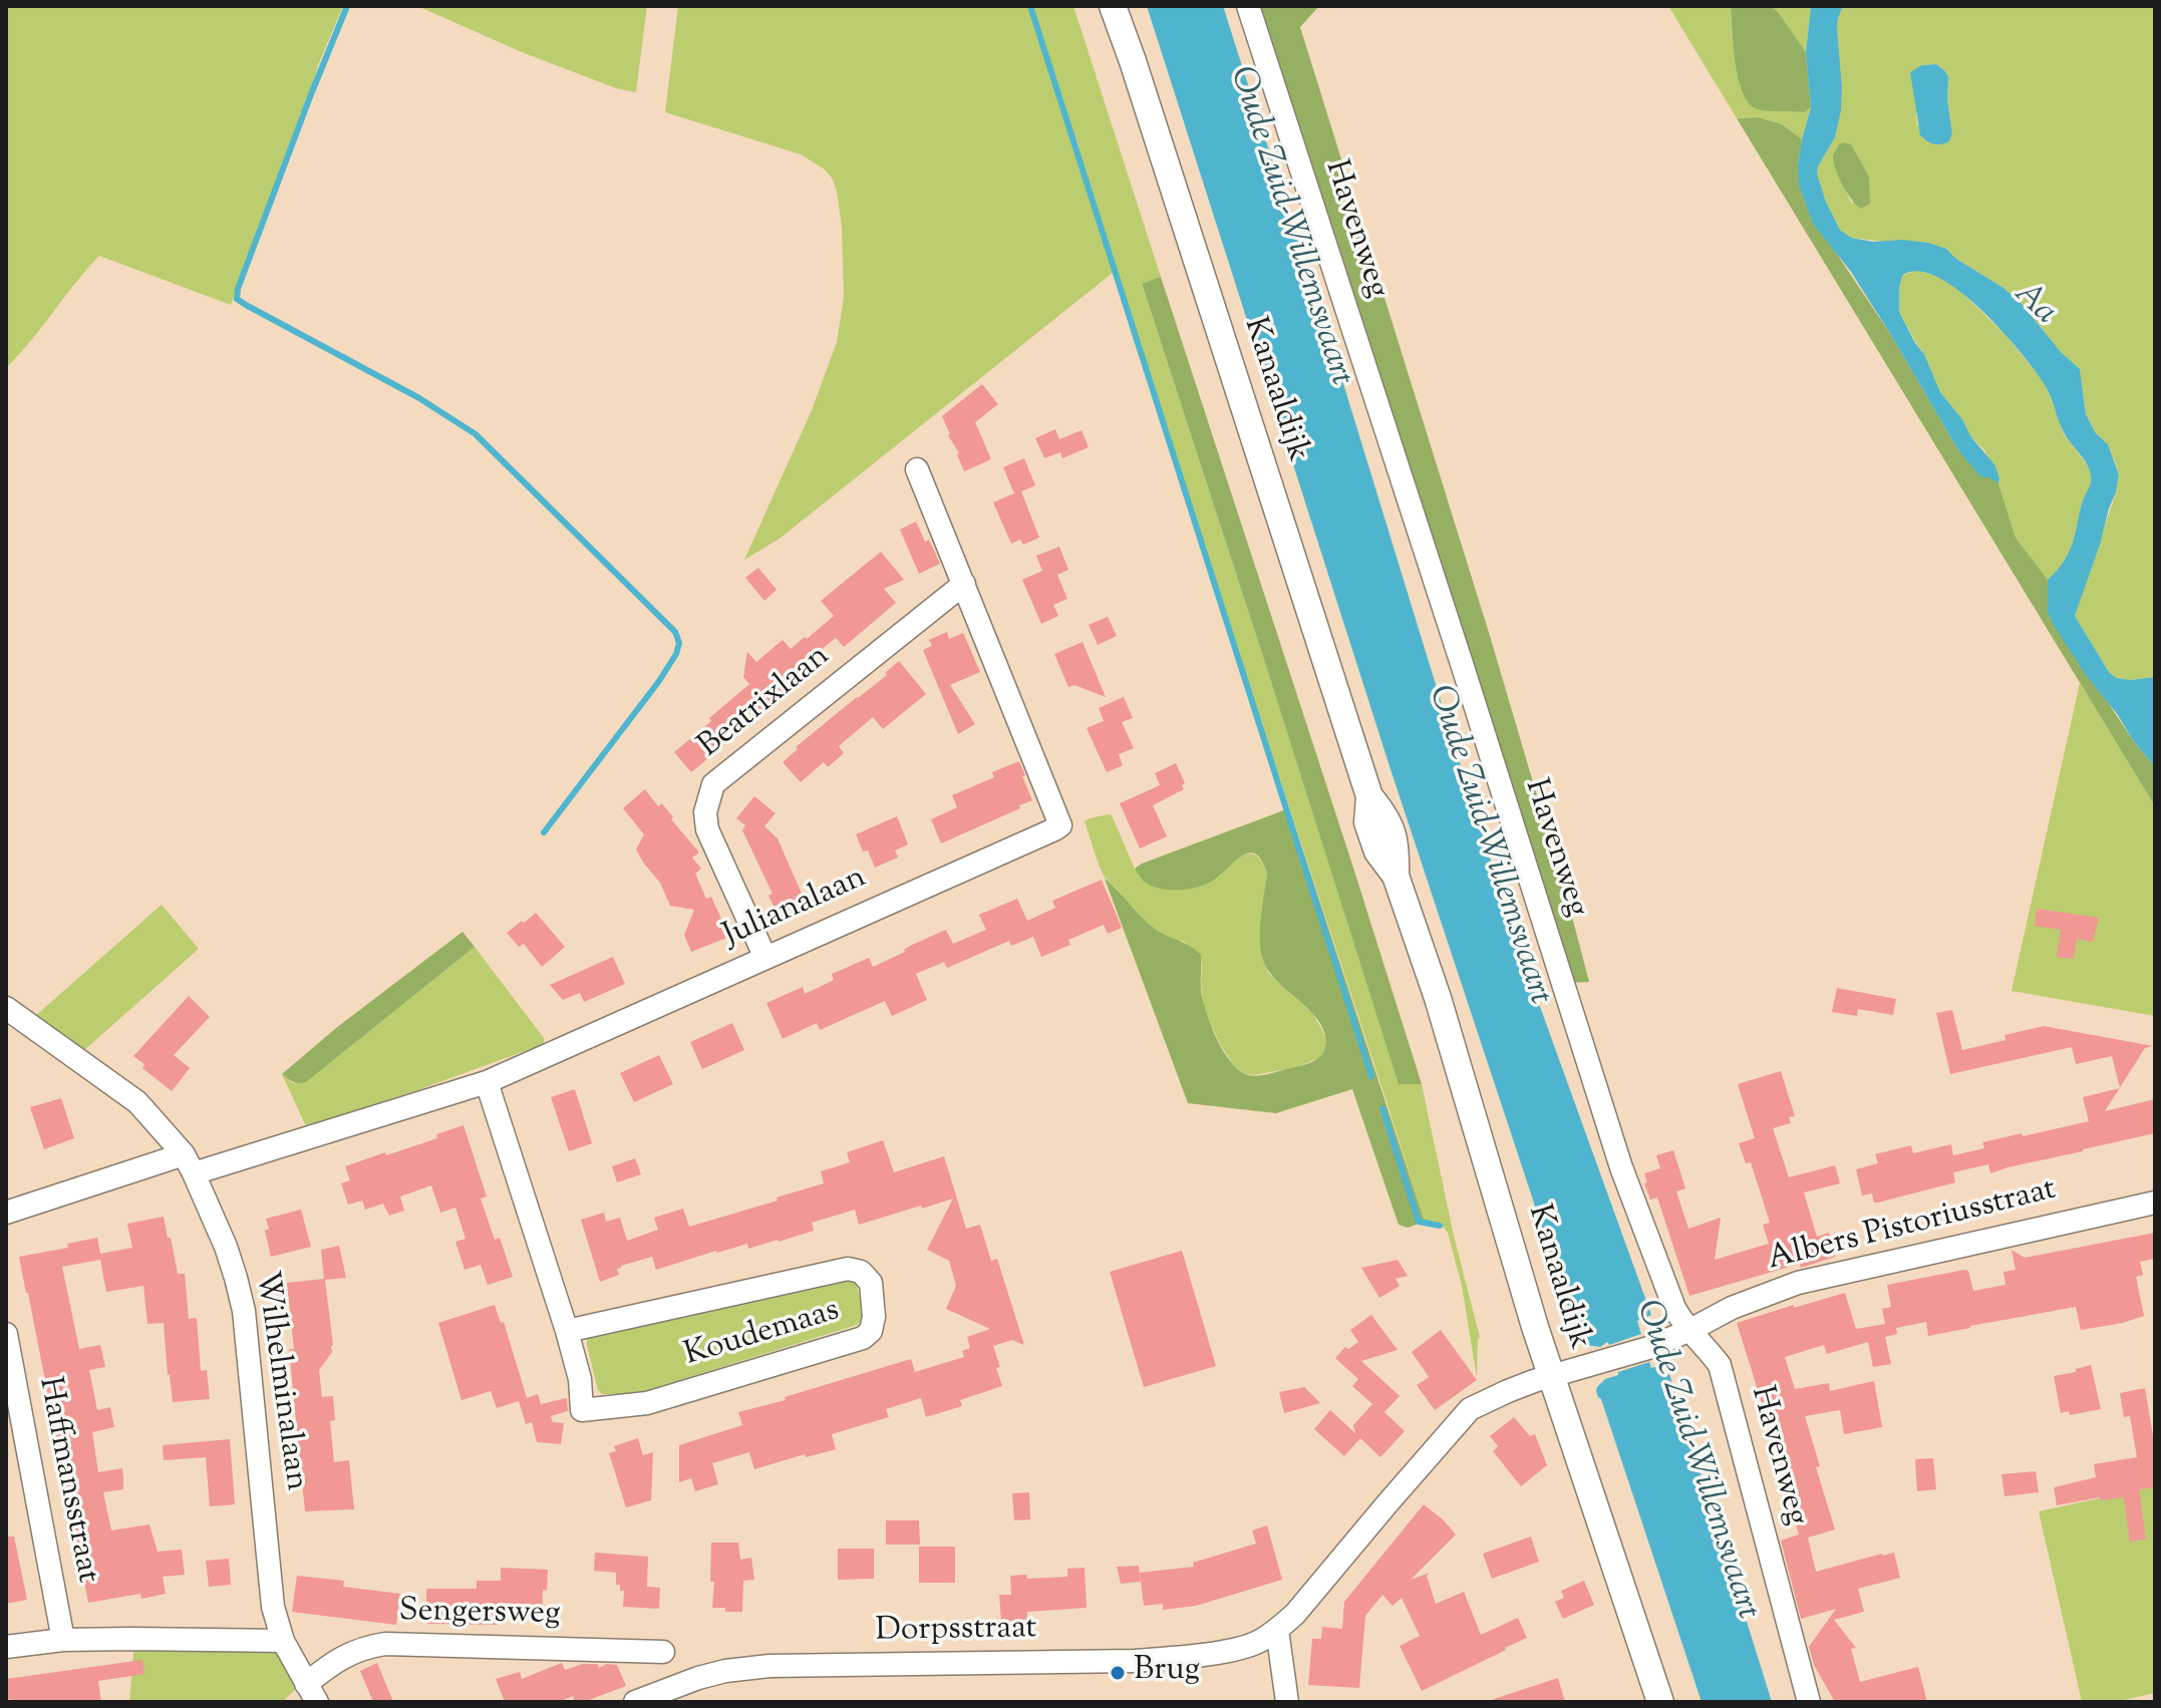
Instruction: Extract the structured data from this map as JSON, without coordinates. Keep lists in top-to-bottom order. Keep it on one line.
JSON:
{"streets":{"main road":["Kanaaldijk"],"street":["Havenweg","Beatrixlaan","Julianalaan","Albers Pistoriusstraat","Koudemaas","Wilhelminalaan","Haffmansstraat","Sengersweg","Dorpsstraat"]},"crossings":[["Havenweg","Albers Pistoriusstraat"],["Kanaaldijk","Albers Pistoriusstraat"],["Kanaaldijk","Dorpsstraat"],["Beatrixlaan","Julianalaan"],["Julianalaan","Koudemaas"],["Julianalaan","Wilhelminalaan"],["Albers Pistoriusstraat","Dorpsstraat"],["Wilhelminalaan","Sengersweg"]],"water":["Oude Zuid-Willemsvaart","Aa"],"places":["Brug"]}
